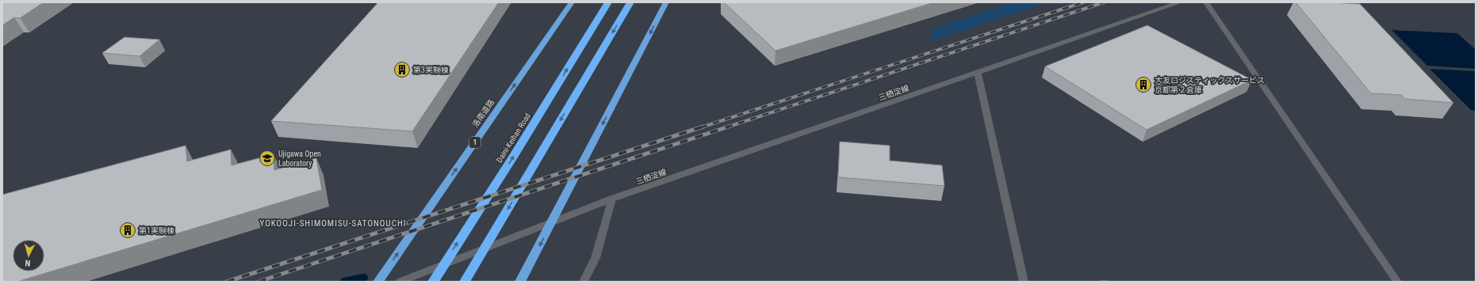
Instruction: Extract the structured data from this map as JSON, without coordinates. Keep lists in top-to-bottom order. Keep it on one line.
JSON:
{"streets":{"highway":["洛南道路","Daini-Keihan Road","1"],"street":["三栖淀線"]},"districts":["YOKOOJI-SHIMOMISU-SATONOUCHI"],"places":{"building":["第3実験棟","大友ロジスティックスサービス 京都第２倉庫","第1実験棟"],"school or university":["Ujigawa Open Laboratory"]},"north":"bottom"}
